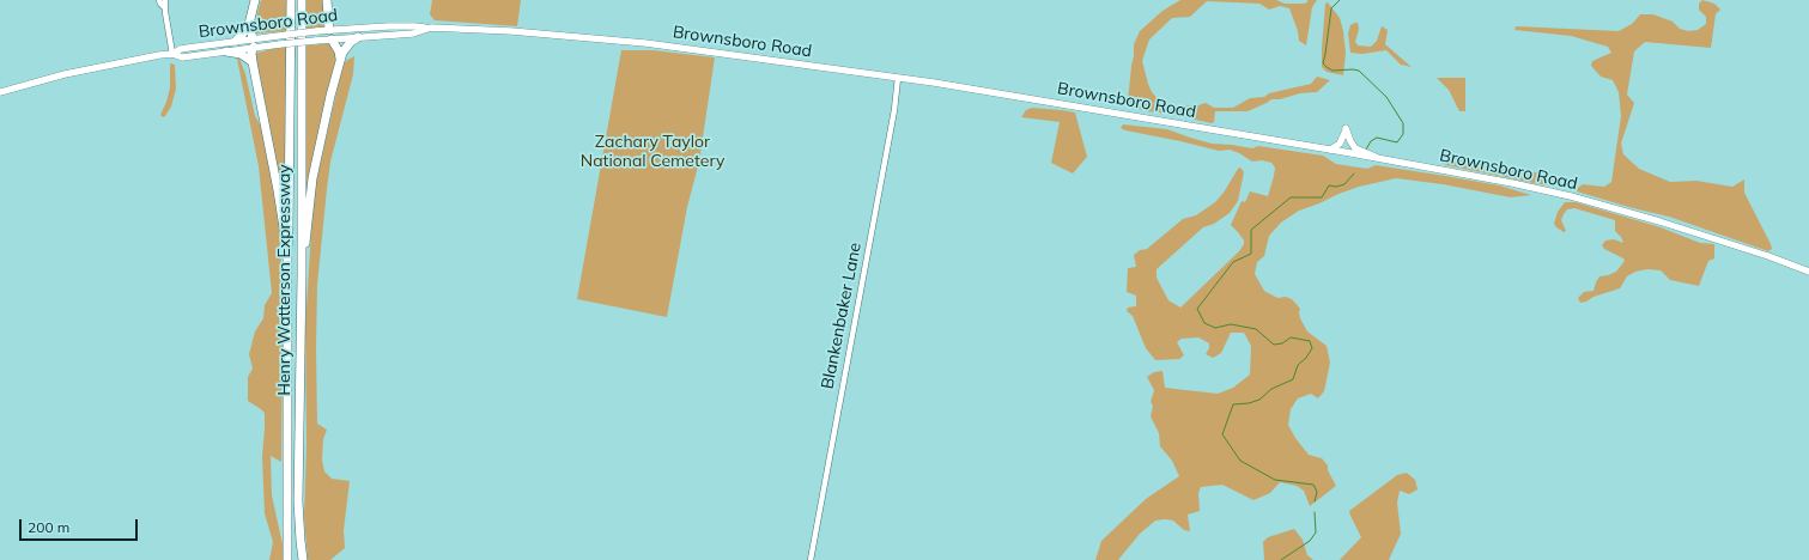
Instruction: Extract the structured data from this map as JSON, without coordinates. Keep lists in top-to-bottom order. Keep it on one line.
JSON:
{"streets":{"highway":["Henry Watterson Expressway"],"main road":["Brownsboro Road"],"street":["Blankenbaker Lane"]},"crossings":[["Brownsboro Road","Blankenbaker Lane"]],"parks":["Zachary Taylor National Cemetery"],"scale_bar":"200 m"}
